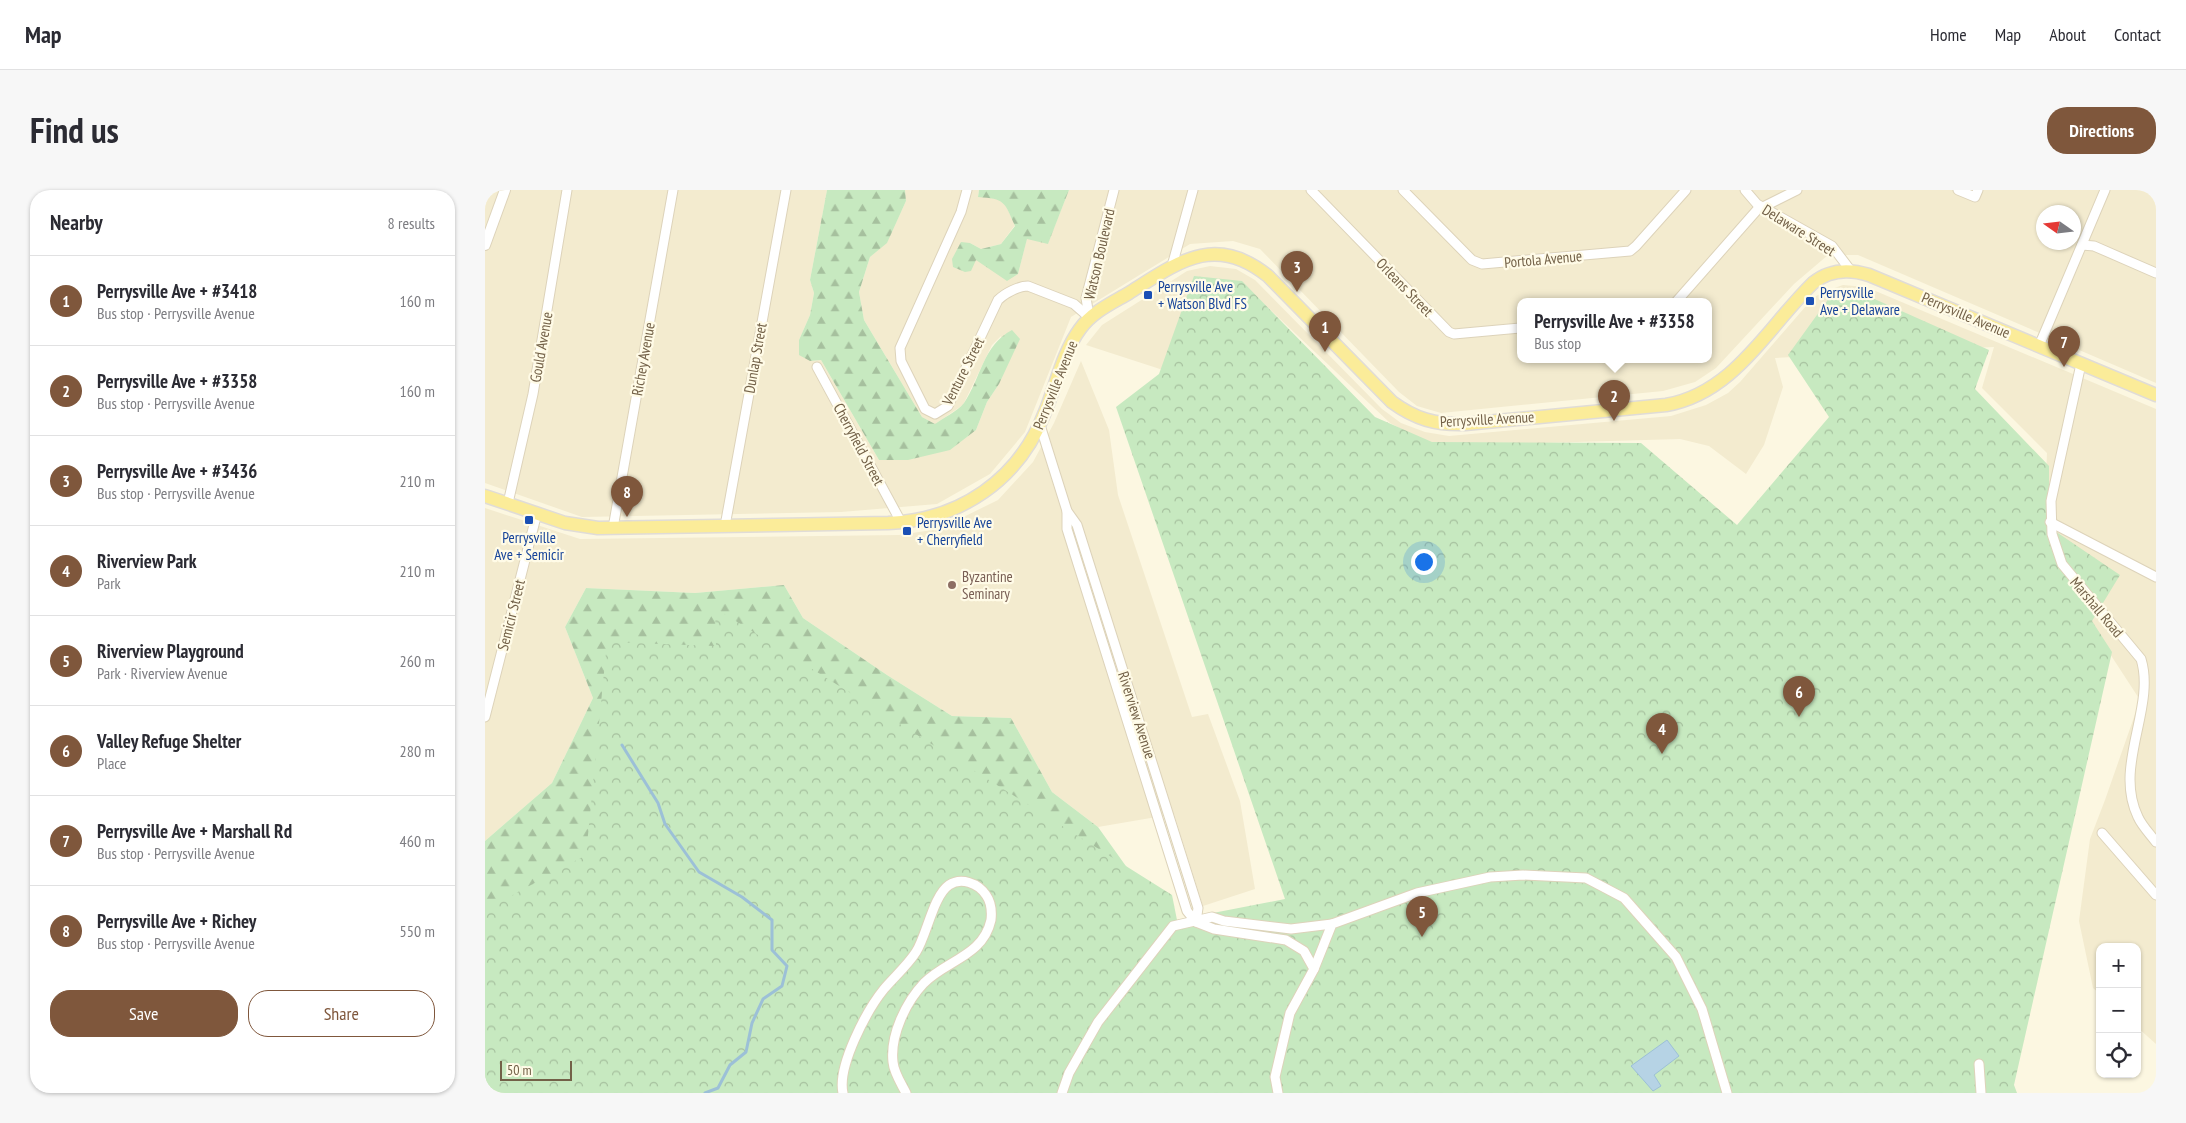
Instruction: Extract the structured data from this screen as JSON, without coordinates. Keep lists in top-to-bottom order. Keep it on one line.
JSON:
{"streets":{"main road":["Perrysville Avenue"],"street":["Delaware Street","Watson Boulevard","Portola Avenue","Orleans Street","Gould Avenue","Dunlap Street","Richey Avenue","Venture Street","Cherryfield Street","Marshall Road","Semicir Street","Riverview Avenue"]},"crossings":[["Delaware Street","Perrysville Avenue"],["Watson Boulevard","Perrysville Avenue"],["Watson Boulevard","Venture Street"],["Perrysville Avenue","Gould Avenue"],["Perrysville Avenue","Dunlap Street"],["Perrysville Avenue","Richey Avenue"],["Perrysville Avenue","Venture Street"],["Perrysville Avenue","Cherryfield Street"],["Perrysville Avenue","Marshall Road"],["Perrysville Avenue","Semicir Street"],["Perrysville Avenue","Riverview Avenue"]],"places":{"transit":["Perrysville Ave + Watson Blvd FS","Perrysville Ave + Delaware","Perrysville Ave + Semicir","Perrysville Ave + Cherryfield"],"other":["Byzantine Seminary"]},"scale_bar":"50 m","north":"left","page":{"header":"Map","nav":["Home","Map","About","Contact"],"title":"Find us","buttons":["Directions",["Save","Share"]],"heading":["Nearby","8 results"],"pins":["3","1","7","2","8","6","4","5"],"list":[{"mark":"1","name":"Perrysville Ave + #3418","note":"Bus stop · Perrysville Avenue","value":"160 m"},{"mark":"2","name":"Perrysville Ave + #3358","note":"Bus stop · Perrysville Avenue","value":"160 m"},{"mark":"3","name":"Perrysville Ave + #3436","note":"Bus stop · Perrysville Avenue","value":"210 m"},{"mark":"4","name":"Riverview Park","note":"Park","value":"210 m"},{"mark":"5","name":"Riverview Playground","note":"Park · Riverview Avenue","value":"260 m"},{"mark":"6","name":"Valley Refuge Shelter","note":"Place","value":"280 m"},{"mark":"7","name":"Perrysville Ave + Marshall Rd","note":"Bus stop · Perrysville Avenue","value":"460 m"},{"mark":"8","name":"Perrysville Ave + Richey","note":"Bus stop · Perrysville Avenue","value":"550 m"}],"popup":["Perrysville Ave + #3358","Bus stop"],"map_buttons":["+","−"],"scale":"50 m"}}
